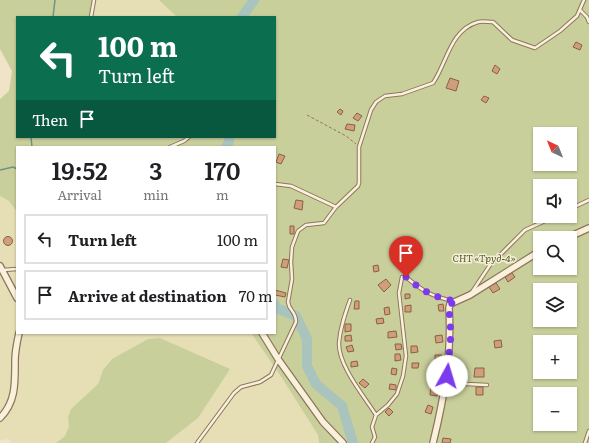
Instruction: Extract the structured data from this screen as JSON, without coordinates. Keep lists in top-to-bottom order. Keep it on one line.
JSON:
{"parks":["СНТ «Труд-4»"],"north":"top left","page":{"turn":["100 m","Turn left"],"then":"Then","map_buttons":["+","−"],"eta":["19:52","Arrival","3","min","170","m"],"list":[{"name":"Turn left","value":"100 m"},{"name":"Arrive at destination","value":"70 m"}]}}
